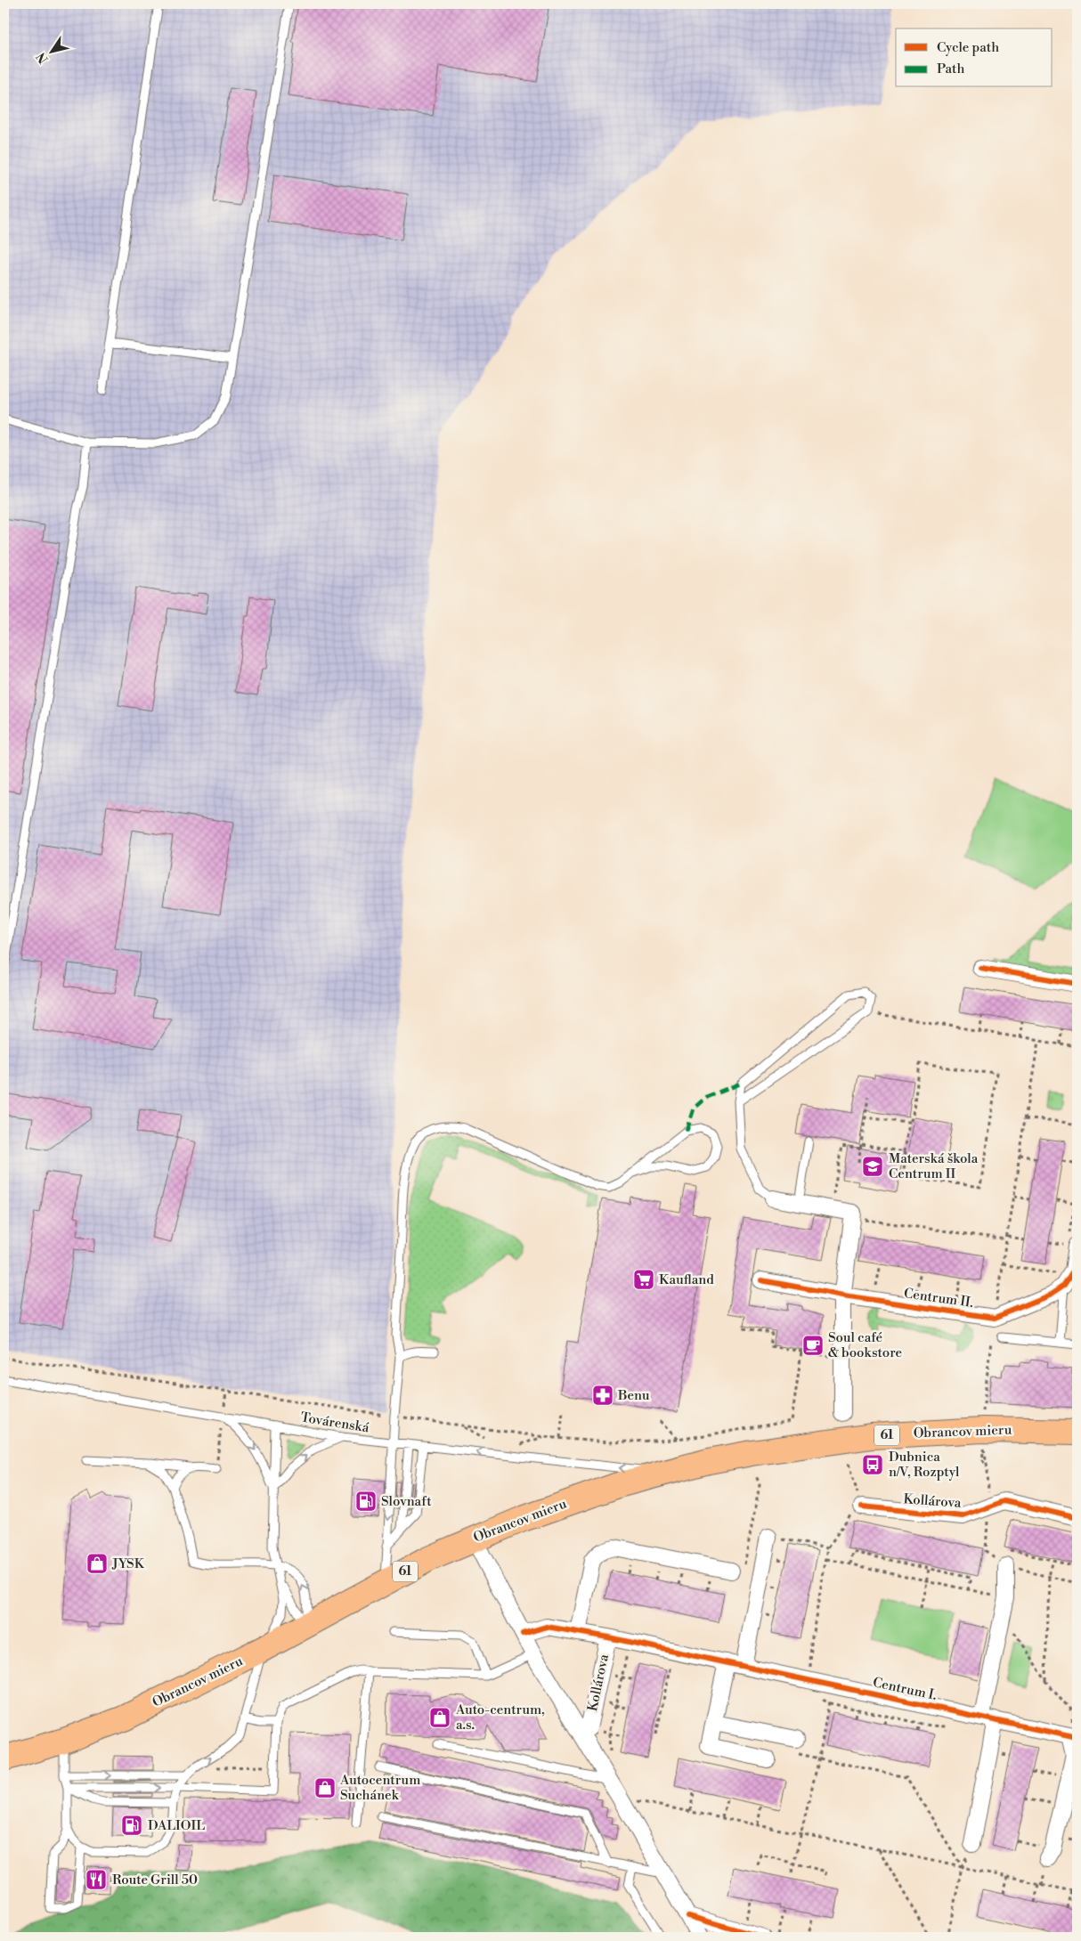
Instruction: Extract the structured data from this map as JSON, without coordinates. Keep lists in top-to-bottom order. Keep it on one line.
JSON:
{"streets":{"main road":["Obrancov mieru","61"],"street":["Centrum II.","Kollárova","Centrum I."],"lane":["Továrenská"]},"crossings":[["Továrenská","Obrancov mieru"],["Kollárova","Centrum I."]],"one_way":["Továrenská"],"places":{"school or university":["Materská škola Centrum II"],"supermarket":["Kaufland"],"cafe":["Soul café & bookstore"],"pharmacy":["Benu"],"bus stop":["Dubnica n/V, Rozptyl"],"fuel station":["Slovnaft","DALIOIL"],"shop":["JYSK","Auto-centrum, a.s.","Autocentrum Suchánek"],"restaurant":["Route Grill 50"]},"legend":["Cycle path","Path"],"north":"bottom left"}
